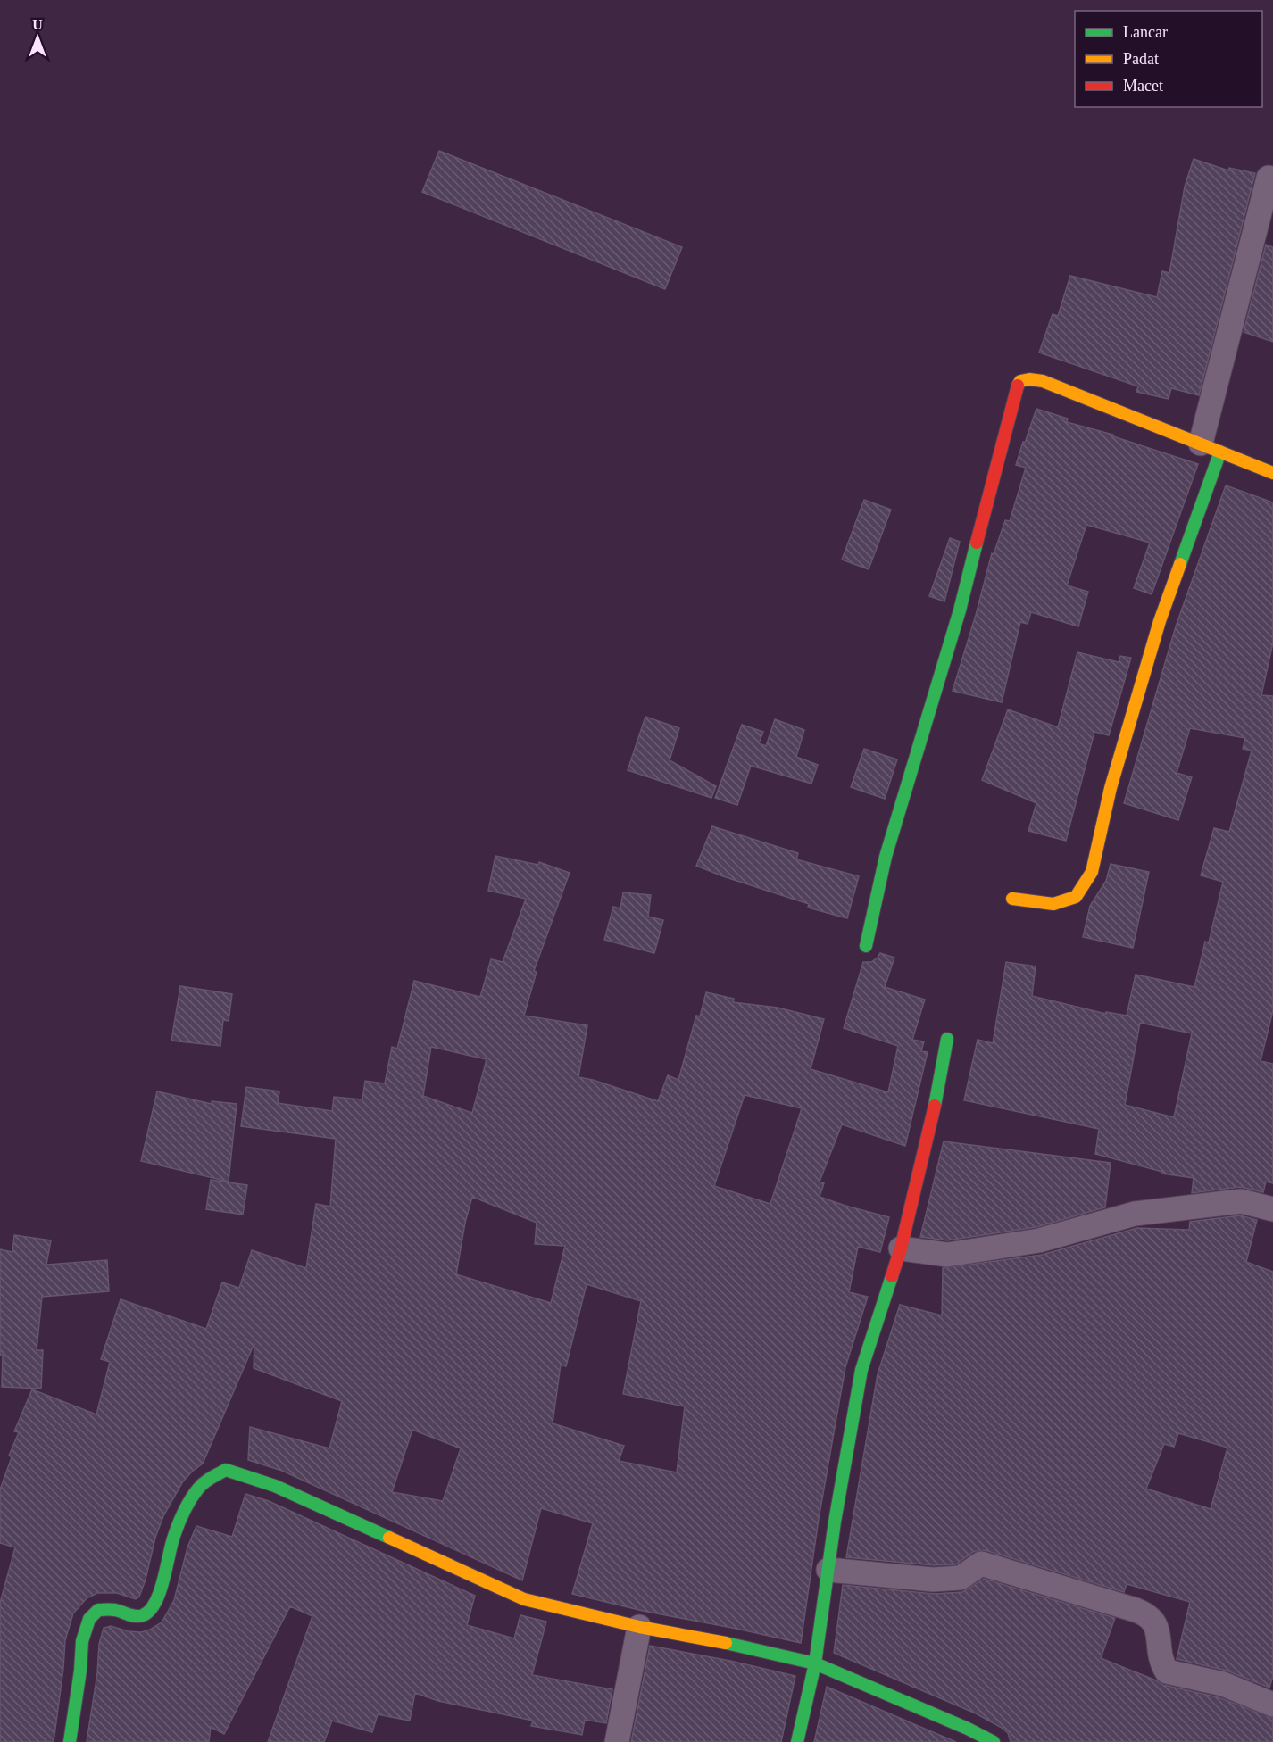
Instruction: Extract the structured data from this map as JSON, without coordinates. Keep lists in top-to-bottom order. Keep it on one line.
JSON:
{"legend":["Lancar","Padat","Macet"],"north":"top"}
